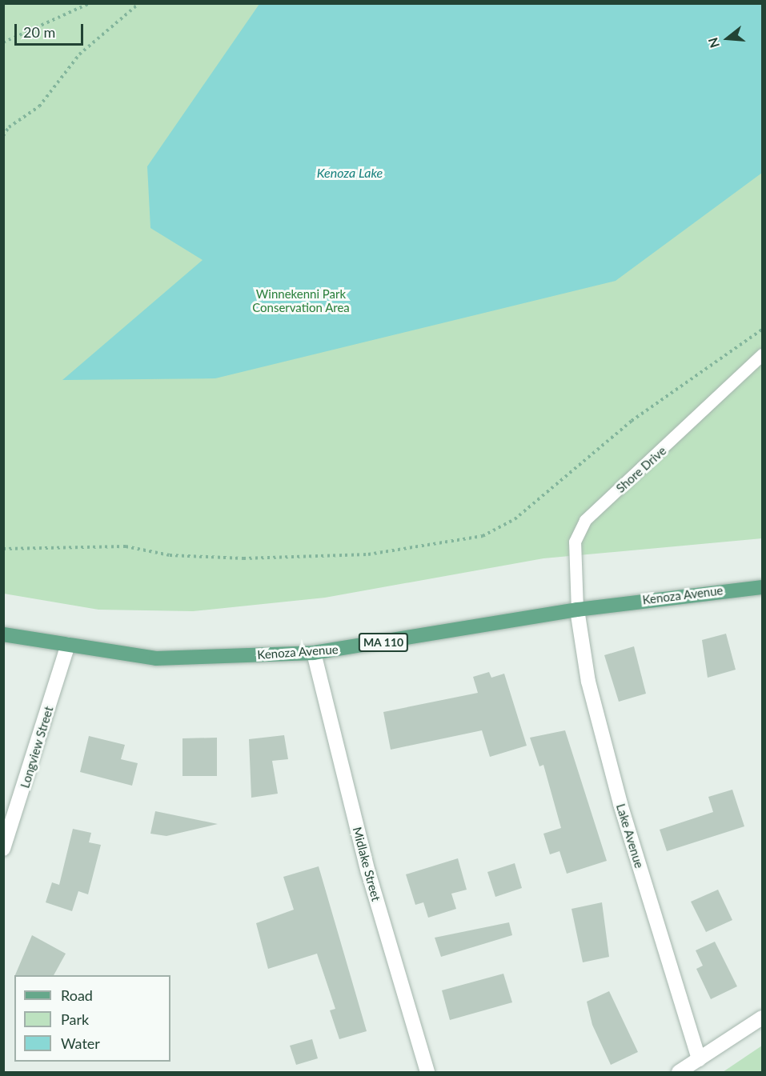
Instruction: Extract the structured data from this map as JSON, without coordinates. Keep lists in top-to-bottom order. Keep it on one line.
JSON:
{"streets":{"main road":["Kenoza Avenue","MA 110"],"street":["Longview Street","Lake Avenue","Midlake Street"],"lane":["Shore Drive"]},"crossings":[["Shore Drive","Kenoza Avenue"],["Shore Drive","Lake Avenue"],["Kenoza Avenue","Longview Street"],["Kenoza Avenue","Lake Avenue"],["Kenoza Avenue","Midlake Street"]],"water":["Kenoza Lake"],"parks":["Winnekenni Park Conservation Area"],"legend":["Road","Park","Water"],"scale_bar":"20 m","north":"left"}
